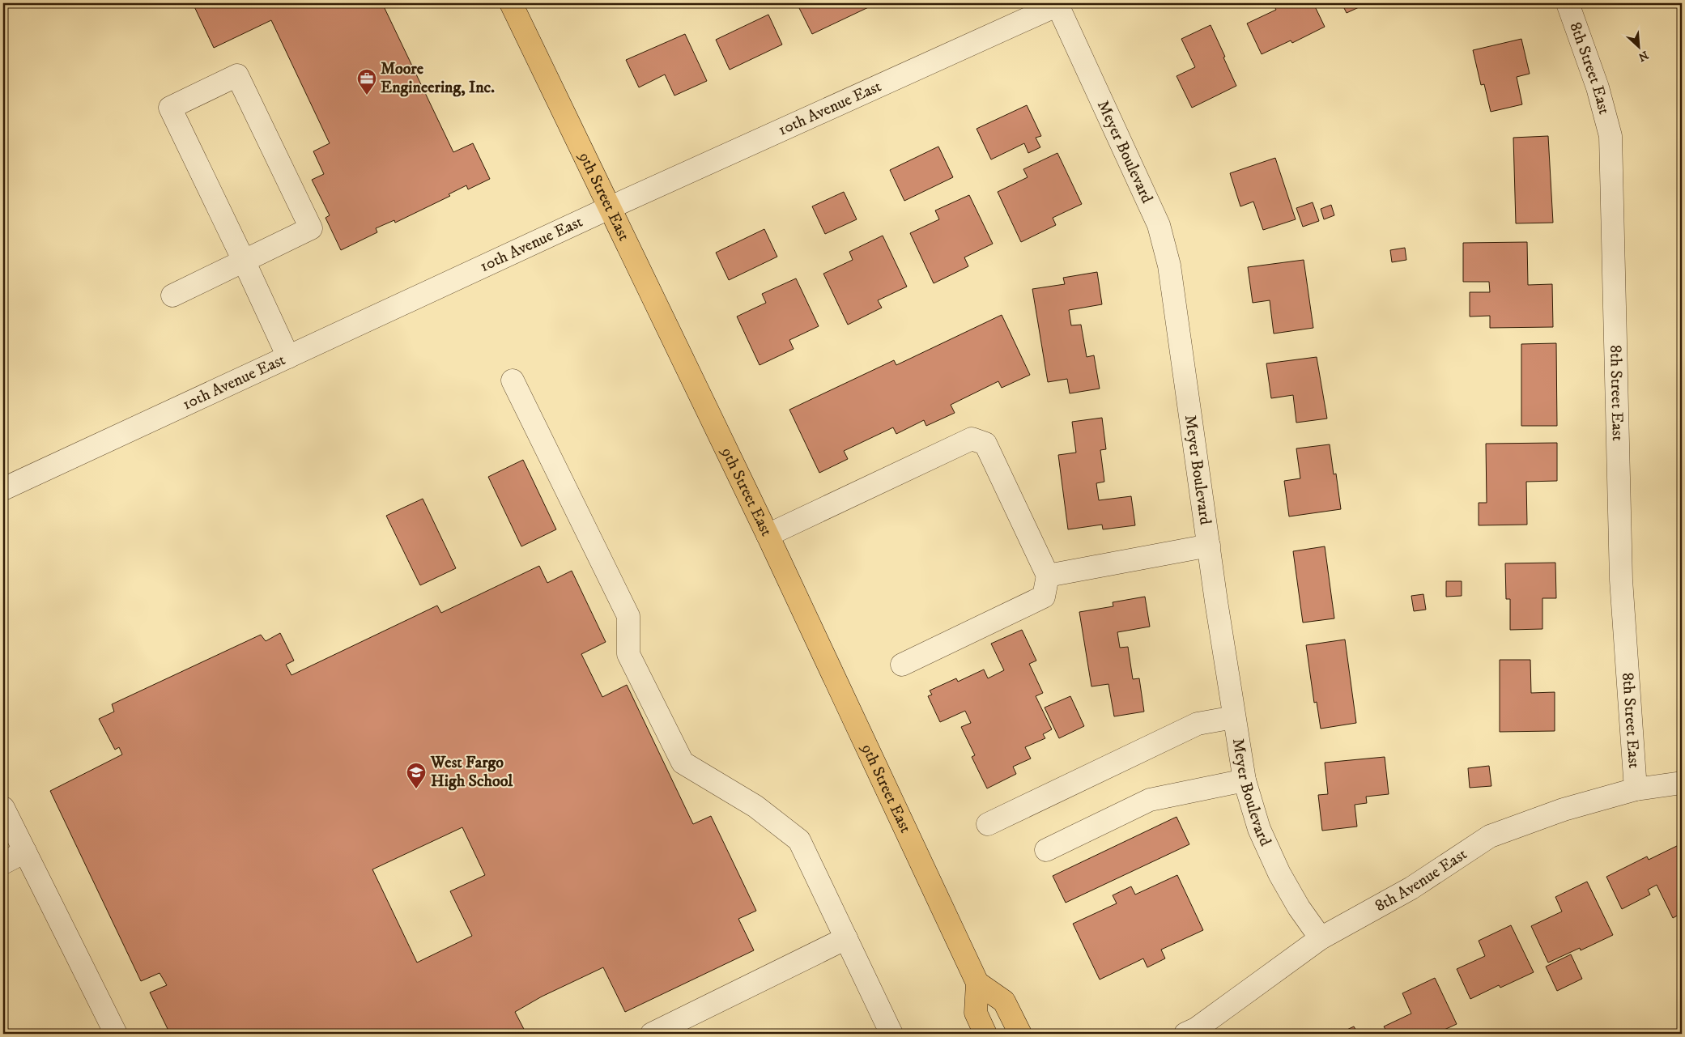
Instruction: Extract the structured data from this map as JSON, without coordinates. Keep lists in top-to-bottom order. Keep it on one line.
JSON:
{"streets":{"main road":["9th Street East"],"street":["8th Street East","10th Avenue East","Meyer Boulevard","8th Avenue East"]},"crossings":[["8th Street East","8th Avenue East"],["10th Avenue East","Meyer Boulevard"],["10th Avenue East","9th Street East"],["Meyer Boulevard","8th Avenue East"]],"places":{"office":["Moore Engineering, Inc."],"school or university":["West Fargo High School"]},"north":"bottom right"}
